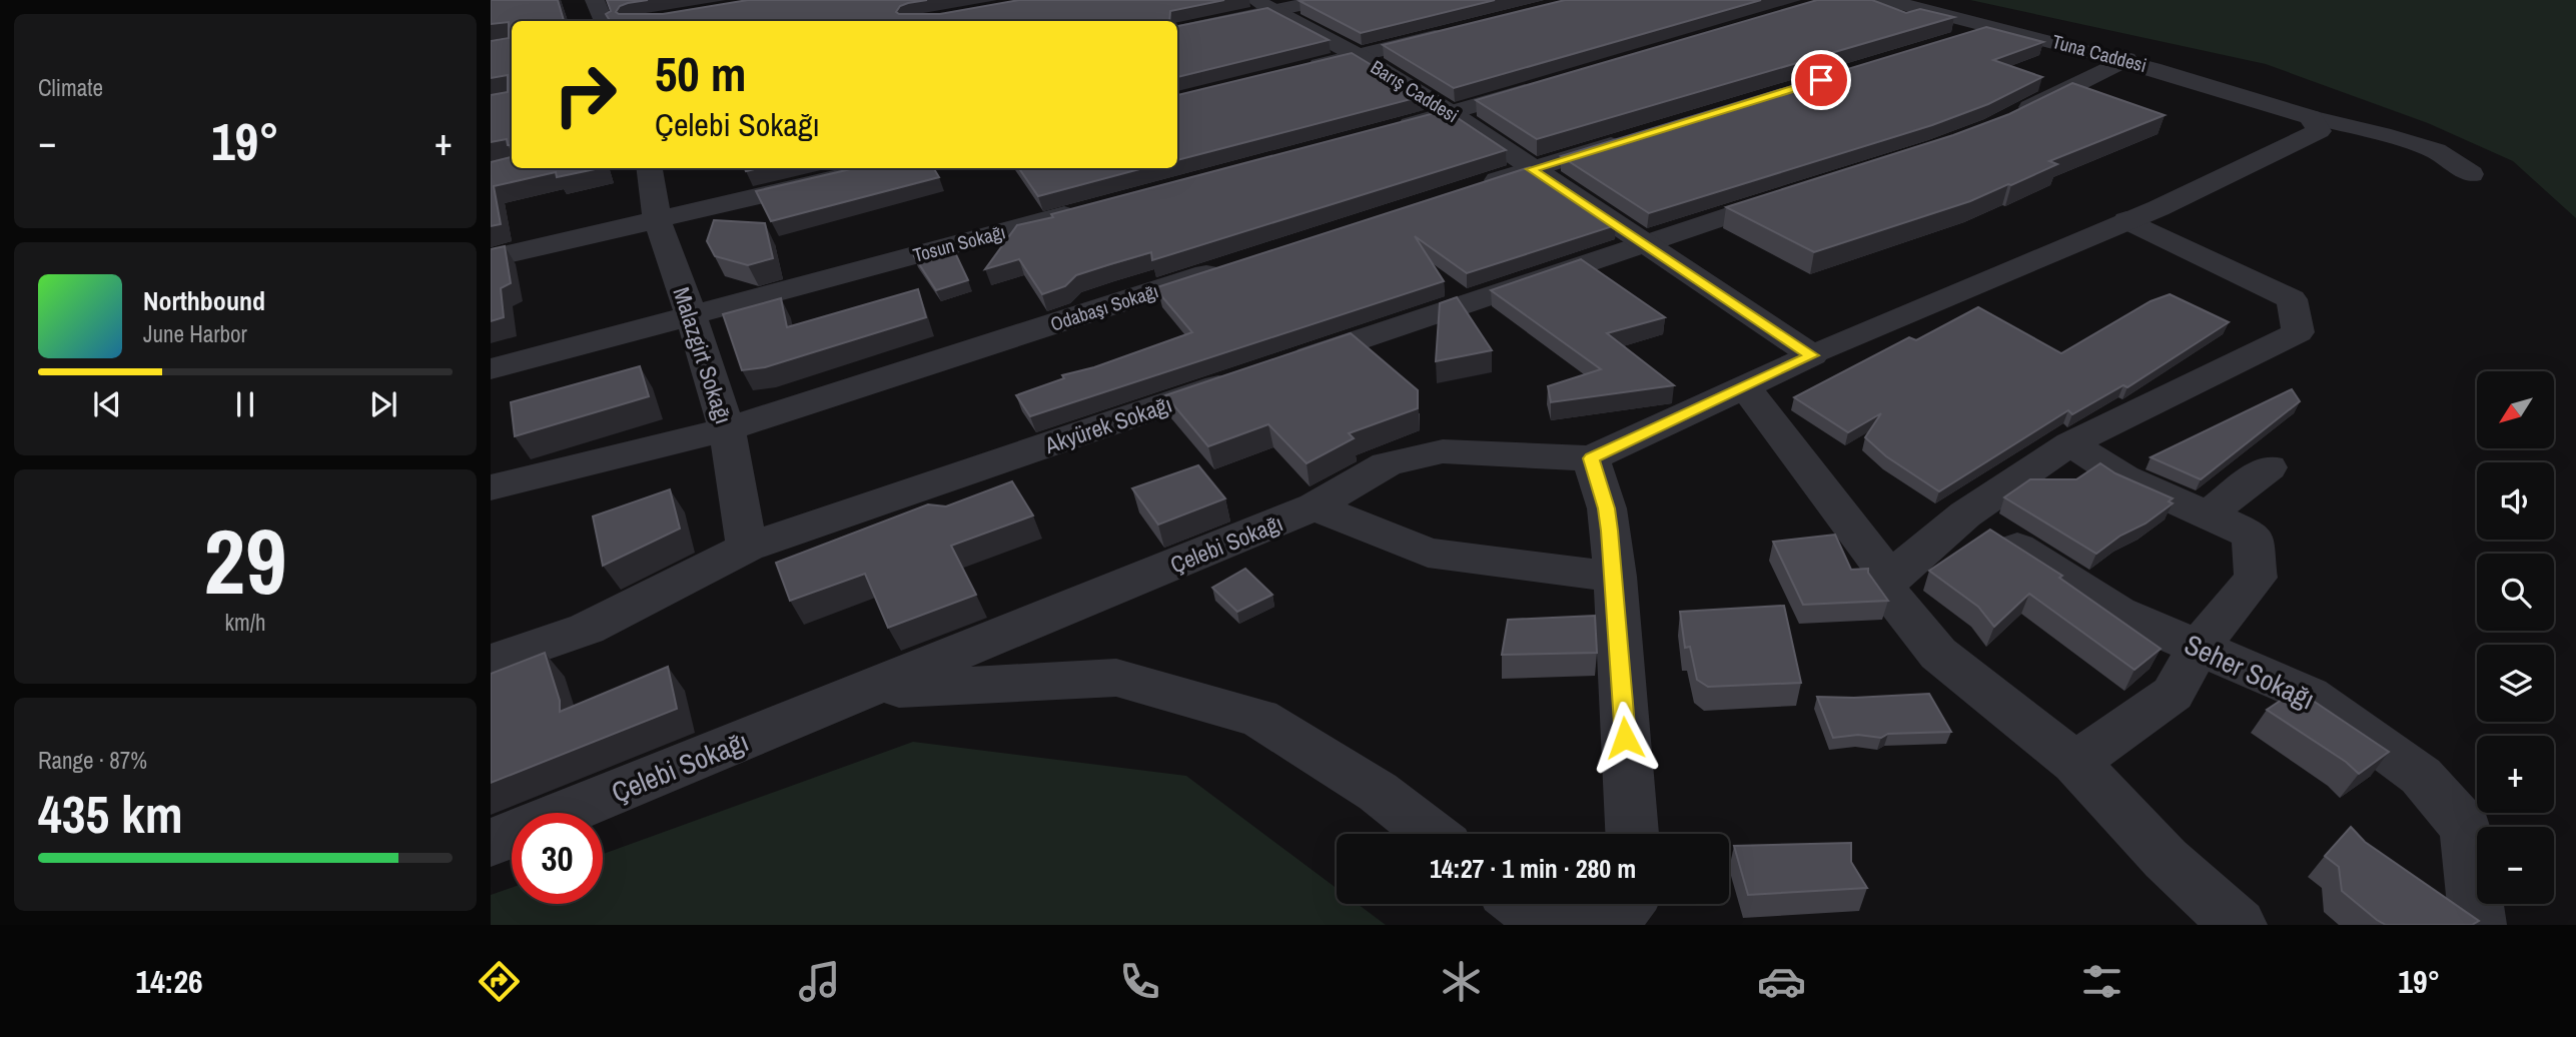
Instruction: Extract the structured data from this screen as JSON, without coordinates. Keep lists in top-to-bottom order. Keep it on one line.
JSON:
{"streets":{"street":["Tuna Caddesi","Barış Caddesi","Tosun Sokağı","Odabaşı Sokağı","Malazgirt Sokağı","Akyürek Sokağı","Çelebi Sokağı","Seher Sokağı"]},"crossings":[["Tuna Caddesi","Çelebi Sokağı"],["Barış Caddesi","Akyürek Sokağı"],["Barış Caddesi","Çelebi Sokağı"],["Tosun Sokağı","Malazgirt Sokağı"],["Odabaşı Sokağı","Malazgirt Sokağı"],["Malazgirt Sokağı","Akyürek Sokağı"]],"north":"bottom left","page":{"tile":["Climate",["29","km/h"],["Range · 87%","435 km"]],"turn":["50 m","Çelebi Sokağı"],"heat":["−","19°","+"],"song":["Northbound","June Harbor"],"map_buttons":["+","−"],"limit":"30","trip":"14:27 · 1 min · 280 m","tabs":["14:26","19°"]}}
